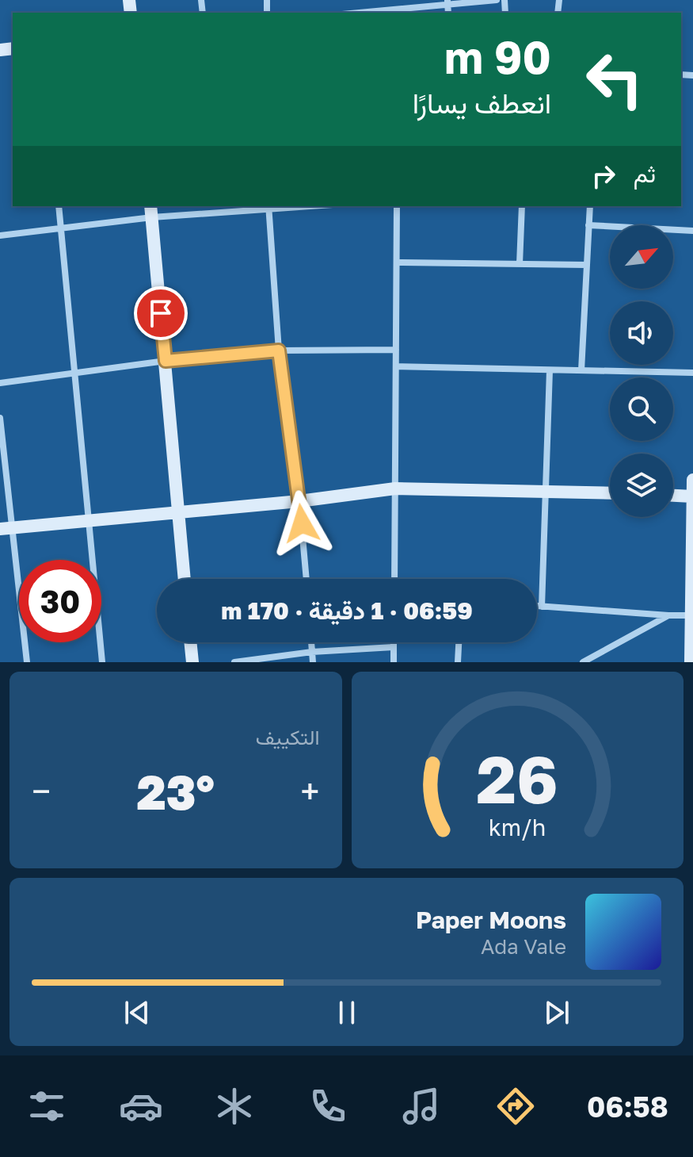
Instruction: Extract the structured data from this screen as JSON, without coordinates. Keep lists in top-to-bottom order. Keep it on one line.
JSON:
{"north":"top right","page":{"turn":["90 m","انعطف يسارًا"],"then":"ثم","limit":"30","trip":"06:59 · 1 دقيقة · 170 m","tile":"التكييف","heat":["−","23°","+"],"song":["Paper Moons","Ada Vale"],"tabs":"06:58","gauge":["26","km/h"]}}
